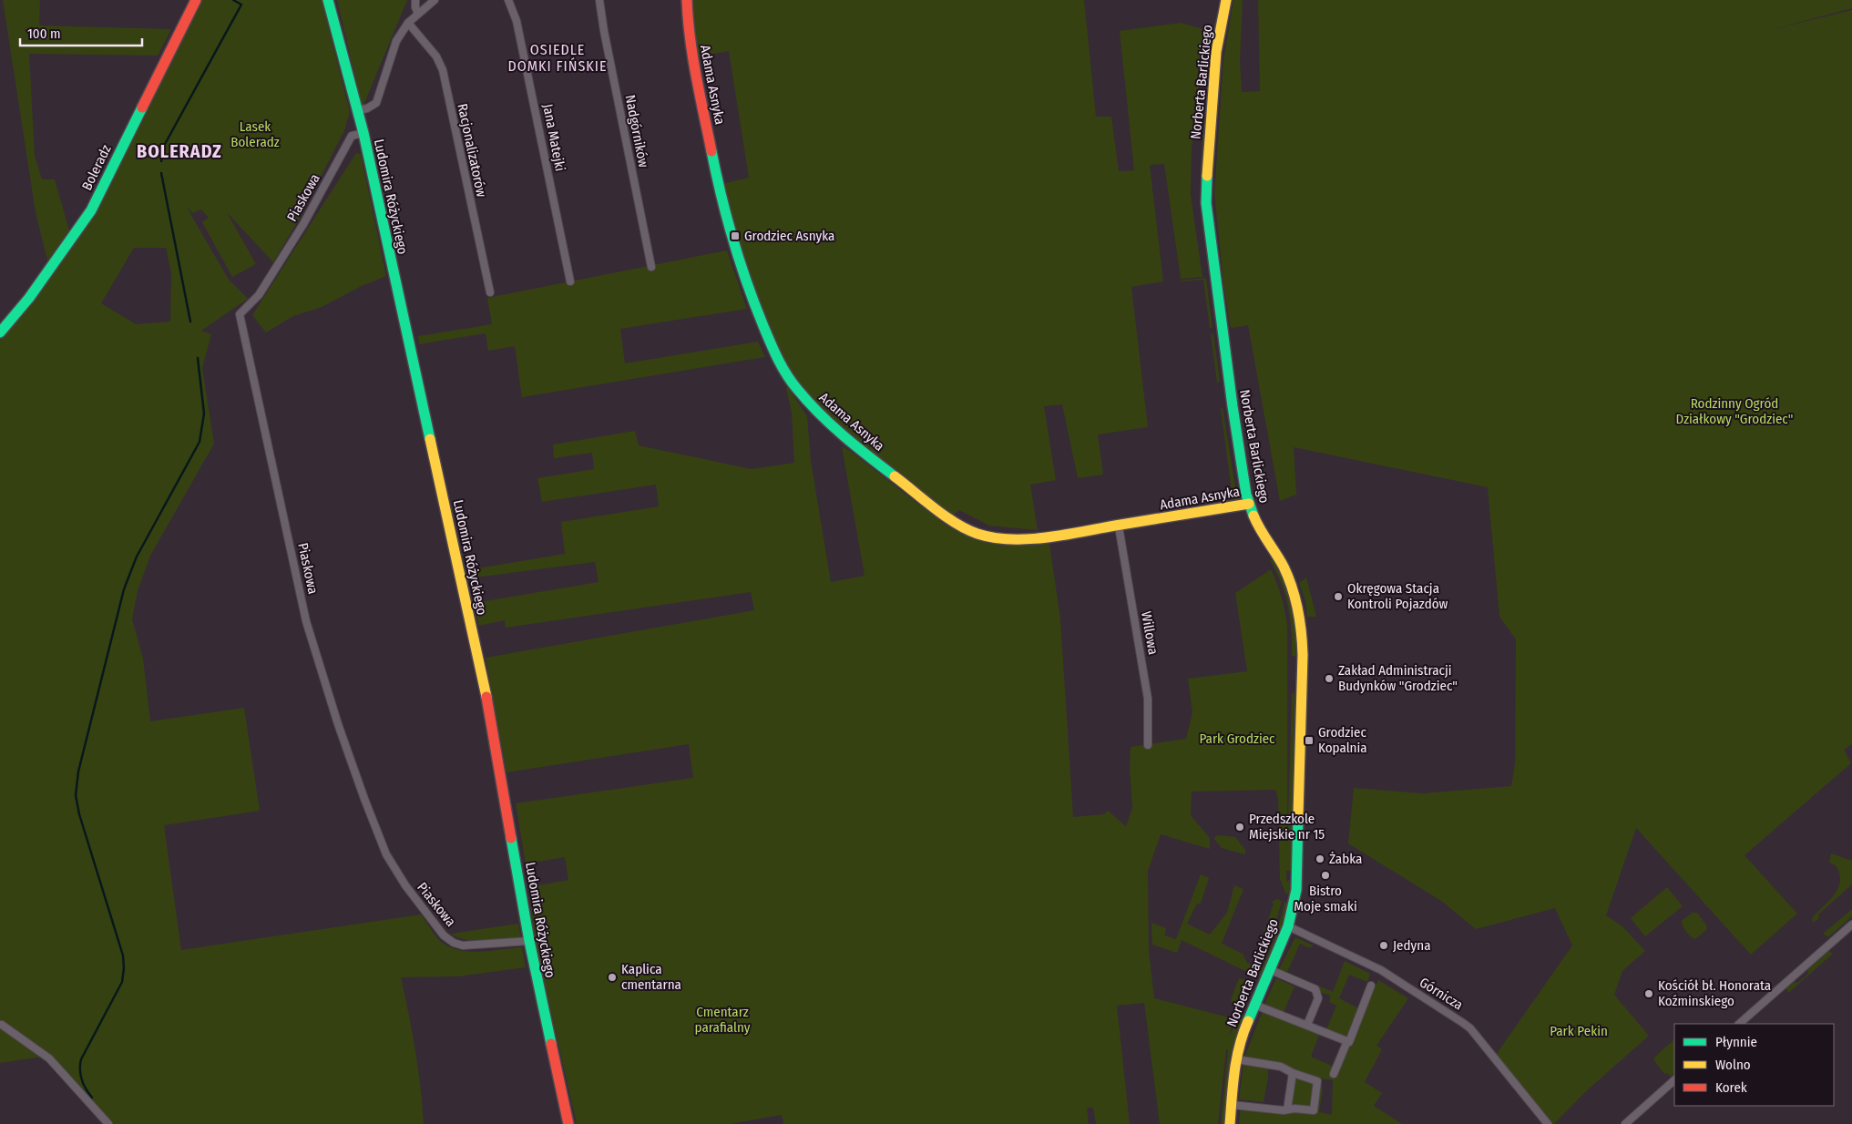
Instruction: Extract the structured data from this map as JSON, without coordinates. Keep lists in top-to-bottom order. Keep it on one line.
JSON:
{"streets":{"street":["Norberta Barlickiego","Adama Asnyka","Nadgórników","Jana Matejki","Racjonalizatorów","Boleradz","Ludomira Różyckiego","Piaskowa","Willowa","Górnicza"]},"crossings":[["Norberta Barlickiego","Adama Asnyka"],["Norberta Barlickiego","Górnicza"],["Adama Asnyka","Willowa"],["Ludomira Różyckiego","Piaskowa"]],"districts":["OSIEDLE DOMKI FIŃSKIE","BOLERADZ"],"parks":["Lasek Boleradz","Rodzinny Ogród Działkowy \"Grodziec\"","Park Grodziec","Cmentarz parafialny","Park Pekin"],"places":{"transit":["Grodziec Asnyka","Grodziec Kopalnia"],"other":["Okręgowa Stacja Kontroli Pojazdów","Zakład Administracji Budynków \"Grodziec\"","Przedszkole Miejskie nr 15","Żabka","Bistro Moje smaki","Jedyna","Kaplica cmentarna","Kościół bł. Honorata Koźminskiego"]},"legend":["Płynnie","Wolno","Korek"],"scale_bar":"100 m"}
